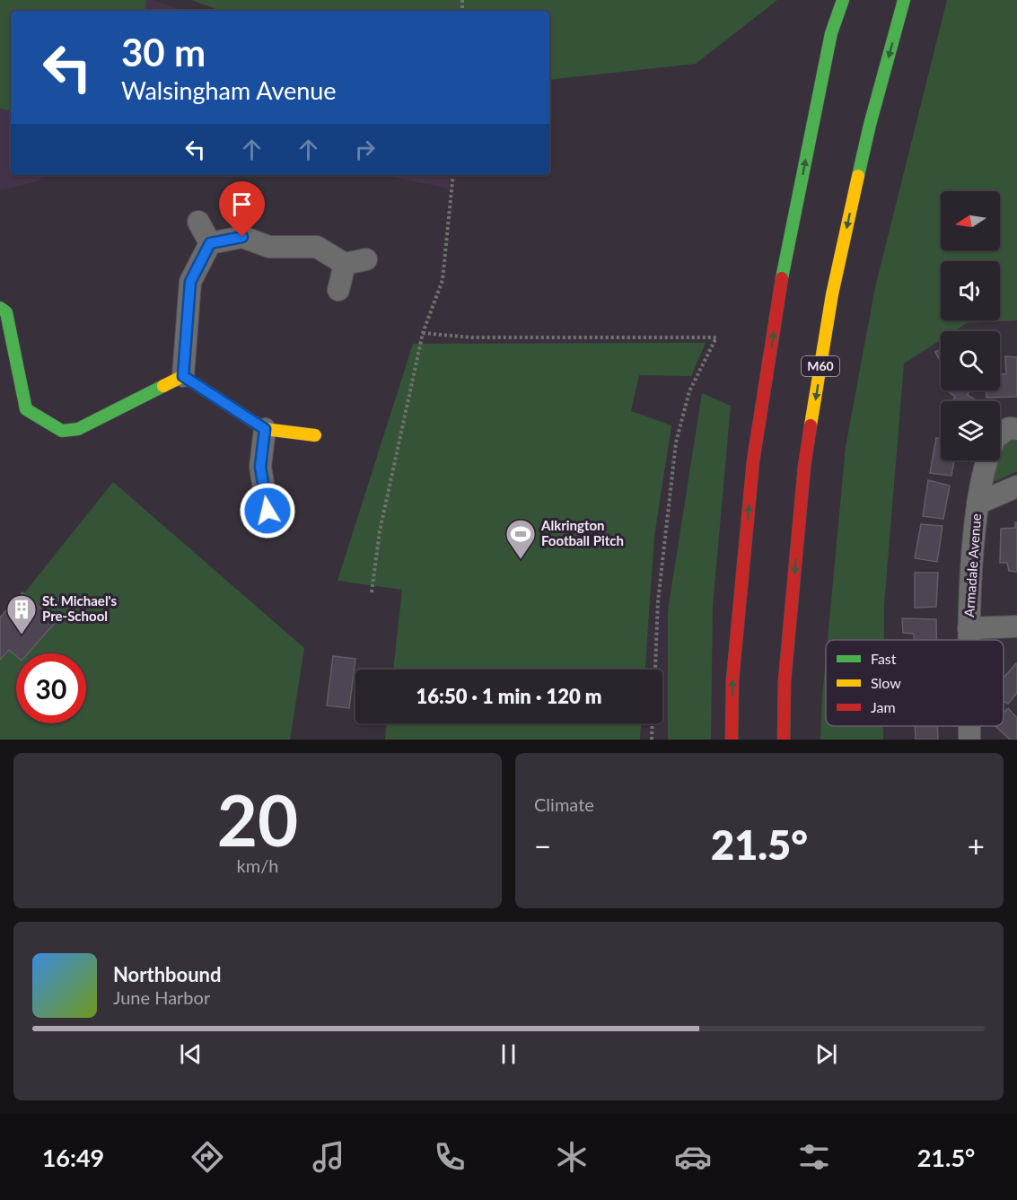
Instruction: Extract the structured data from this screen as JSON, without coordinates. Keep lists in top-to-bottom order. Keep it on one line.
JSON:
{"streets":{"main road":["M60"],"street":["Armadale Avenue"]},"places":{"sports":["Alkrington Football Pitch"],"building":["St. Michael's Pre-School"]},"legend":["Fast","Slow","Jam"],"north":"left","page":{"turn":["30 m","Walsingham Avenue"],"limit":"30","trip":"16:50 · 1 min · 120 m","tile":[["20","km/h"],"Climate"],"heat":["−","21.5°","+"],"song":["Northbound","June Harbor"],"tabs":["16:49","21.5°"]}}
